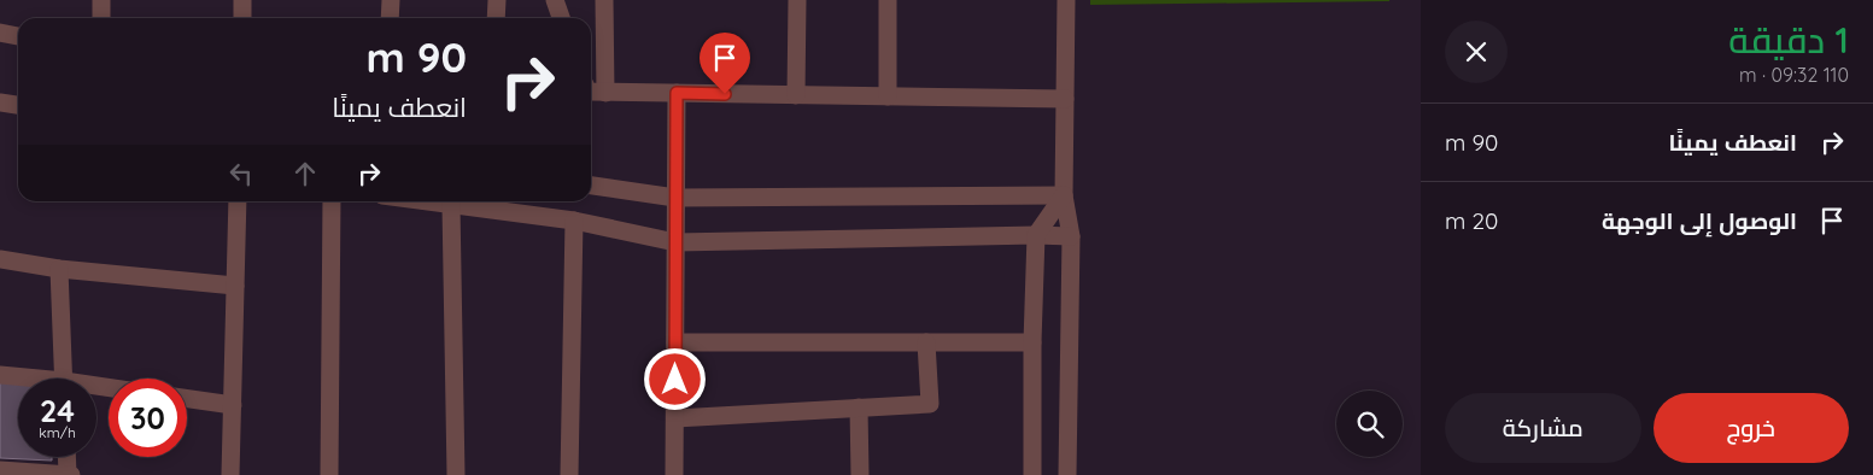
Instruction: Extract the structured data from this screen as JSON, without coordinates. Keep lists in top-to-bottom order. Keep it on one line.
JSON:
{"page":{"heading":["1 دقيقة","110 m · 09:32"],"turn":["90 m","انعطف يمينًا"],"list":[{"name":"انعطف يمينًا","value":"90 m"},{"name":"الوصول إلى الوجهة","value":"20 m"}],"speed":"24 km/h","limit":"30","buttons":["خروج","مشاركة"]}}
